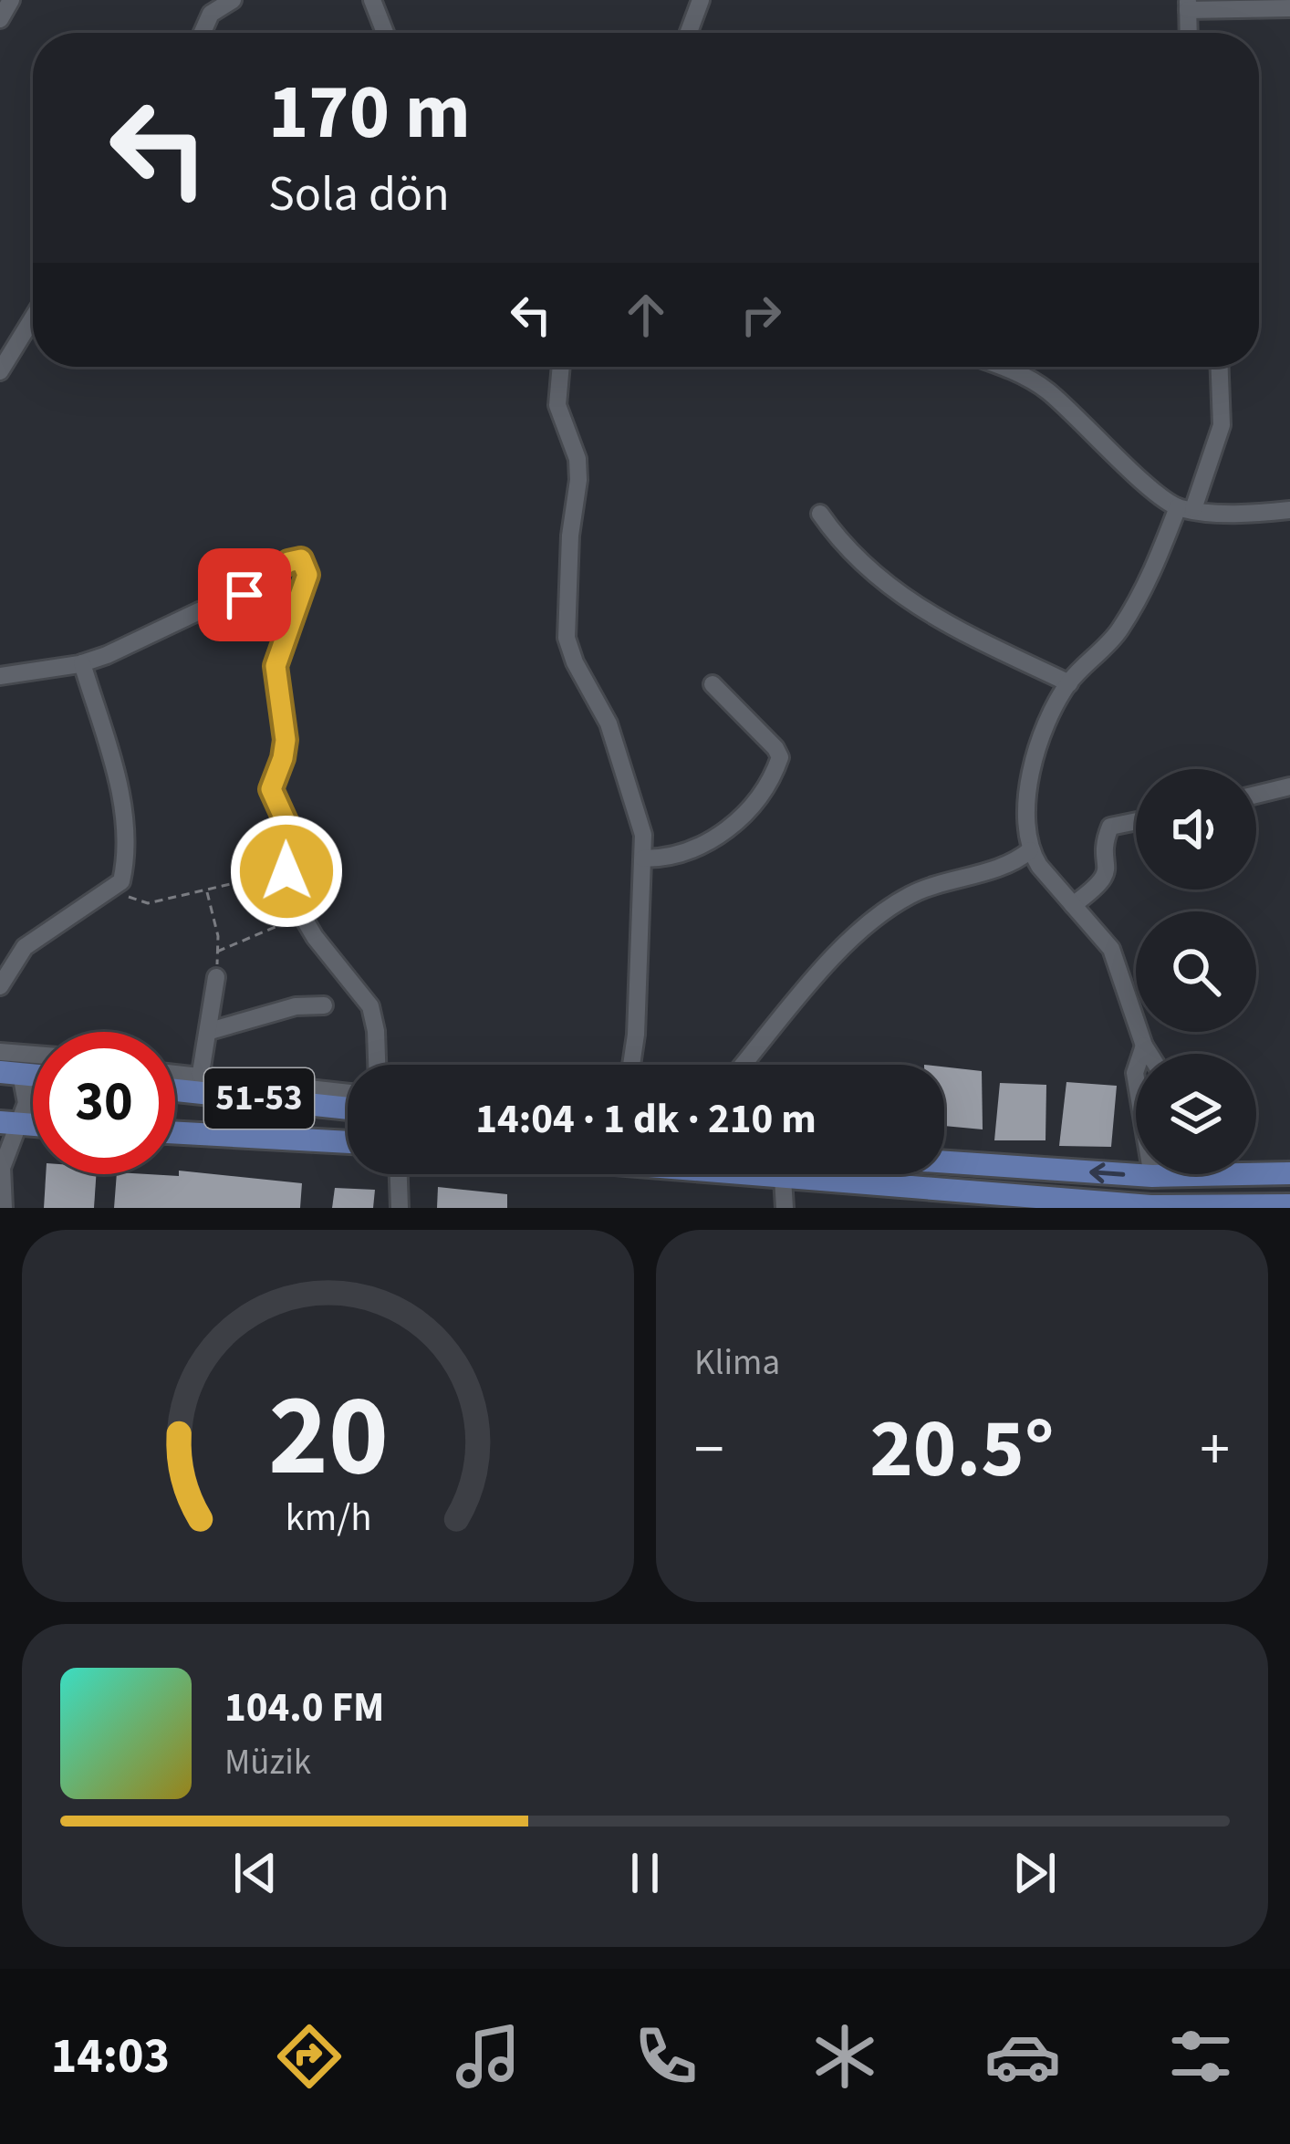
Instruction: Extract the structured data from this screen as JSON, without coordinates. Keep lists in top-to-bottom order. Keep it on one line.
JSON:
{"streets":{"main road":["51-53"]},"page":{"turn":["170 m","Sola dön"],"limit":"30","trip":"14:04 · 1 dk · 210 m","tile":"Klima","heat":["−","20.5°","+"],"song":["104.0 FM","Müzik"],"tabs":"14:03","gauge":["20","km/h"]}}
